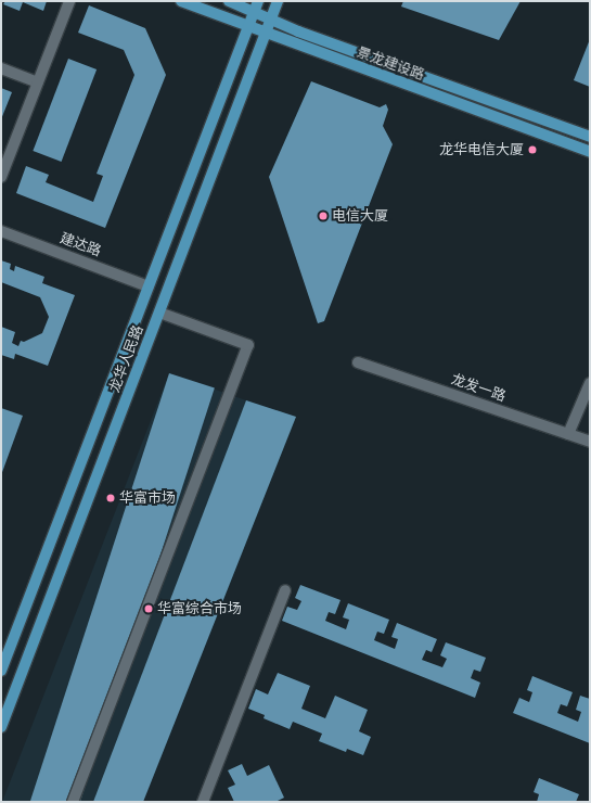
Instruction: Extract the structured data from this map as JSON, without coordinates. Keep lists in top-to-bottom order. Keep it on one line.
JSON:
{"streets":{"main road":["景龙建设路","龙华人民路"],"street":["建达路","龙发一路"]},"crossings":[["景龙建设路","龙华人民路"],["建达路","龙华人民路"]],"places":["龙华电信大厦","电信大厦","华富市场","华富综合市场"]}
